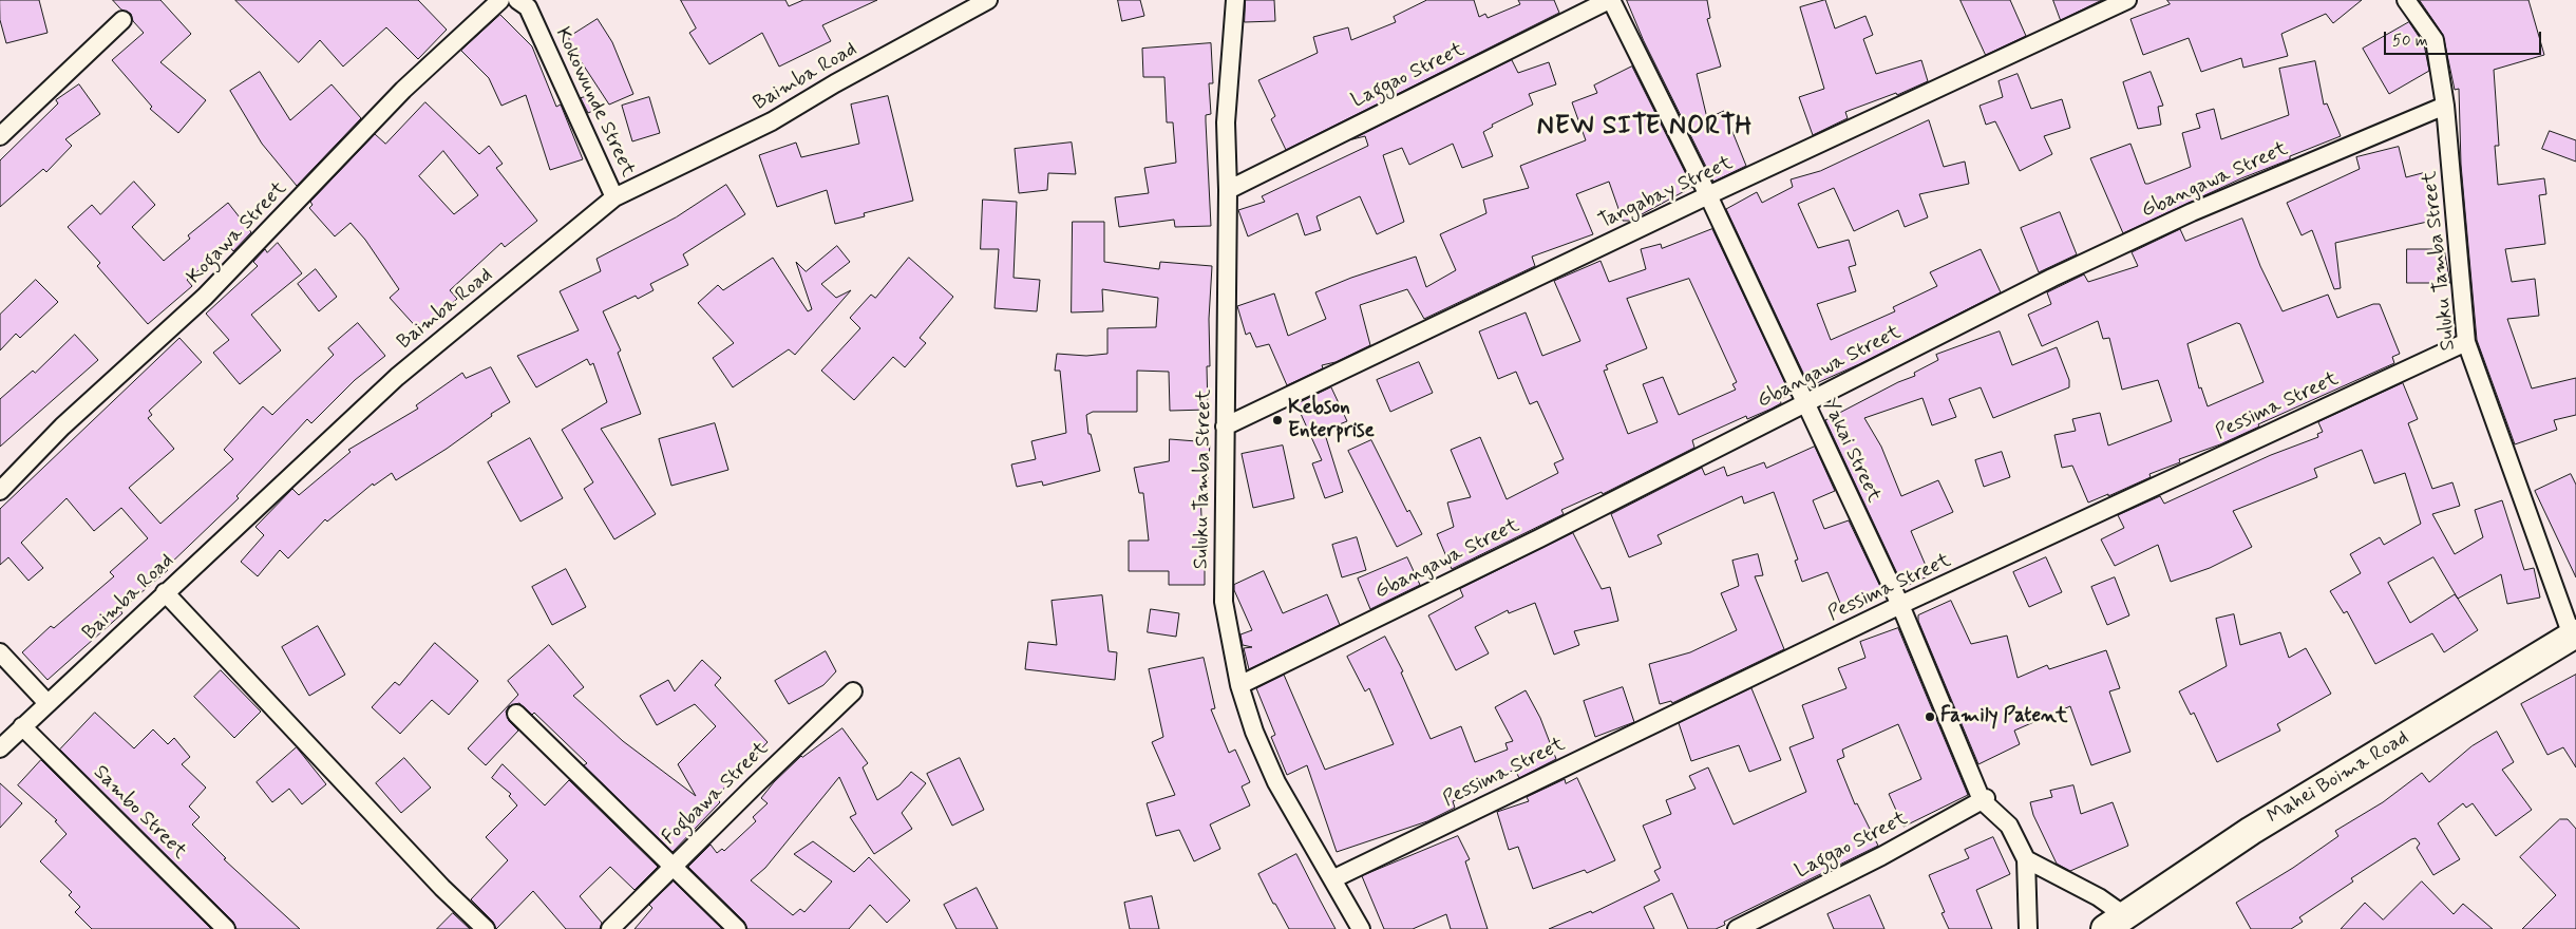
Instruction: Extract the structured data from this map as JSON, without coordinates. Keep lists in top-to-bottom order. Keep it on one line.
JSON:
{"streets":{"main road":["Mahei Boima Road"],"street":["Laggao Street","Baimba Road","Kokowunde Street","Gbangawa Street","Tangabay Street","Kogawa Street","Suluku Tamba Street","Pessima Street","Yakai Street","Fogbawa Street","Sambo Street"]},"crossings":[["Laggao Street","Suluku Tamba Street"],["Laggao Street","Yakai Street"],["Baimba Road","Kokowunde Street"],["Baimba Road","Sambo Street"],["Gbangawa Street","Suluku Tamba Street"],["Gbangawa Street","Yakai Street"],["Tangabay Street","Suluku Tamba Street"],["Tangabay Street","Yakai Street"],["Suluku Tamba Street","Pessima Street"],["Suluku Tamba Street","Mahei Boima Road"],["Pessima Street","Yakai Street"]],"districts":["NEW SITE NORTH"],"places":["Kebson Enterprise","Family Patent"],"scale_bar":"50 m"}
